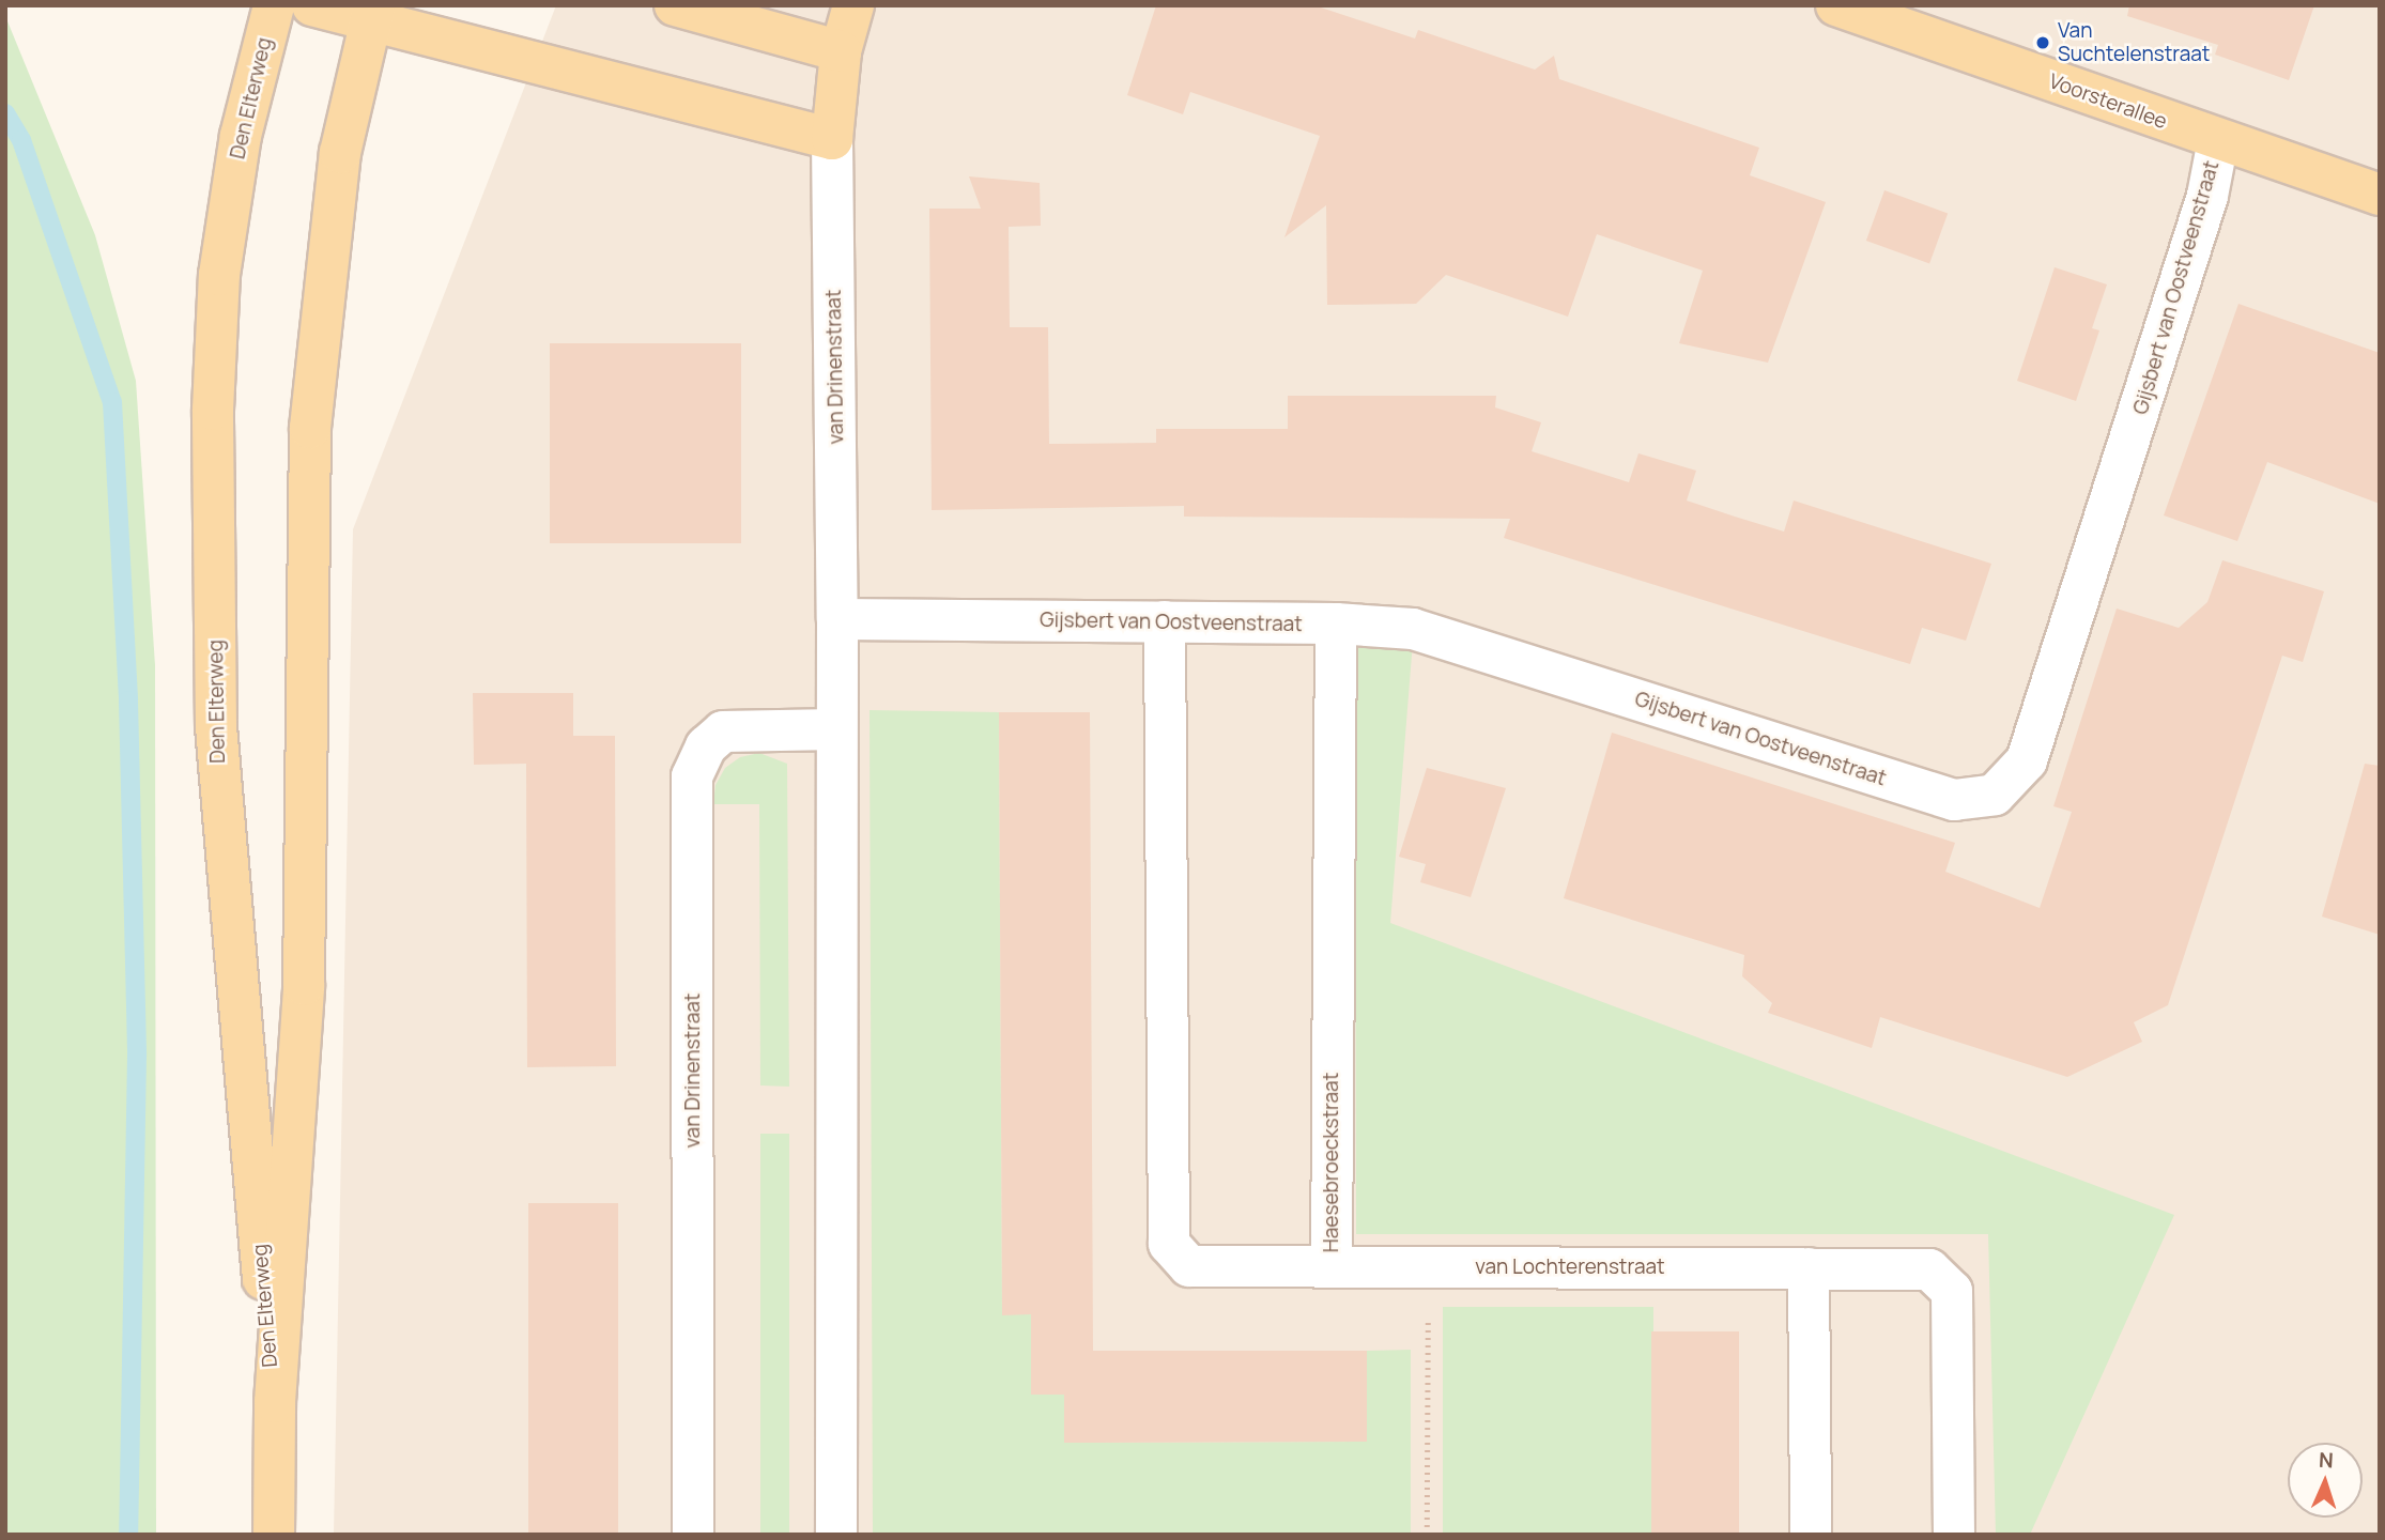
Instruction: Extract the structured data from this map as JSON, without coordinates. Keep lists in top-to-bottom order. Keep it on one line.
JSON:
{"streets":{"main road":["Den Elterweg","Voorsterallee","van Drinenstraat"],"street":["Gijsbert van Oostveenstraat","Haesebroeckstraat","van Lochterenstraat"]},"crossings":[["Voorsterallee","Gijsbert van Oostveenstraat"],["Gijsbert van Oostveenstraat","van Drinenstraat"],["Gijsbert van Oostveenstraat","Haesebroeckstraat"],["Haesebroeckstraat","van Lochterenstraat"]],"places":["Van Suchtelenstraat"],"north":"top"}
